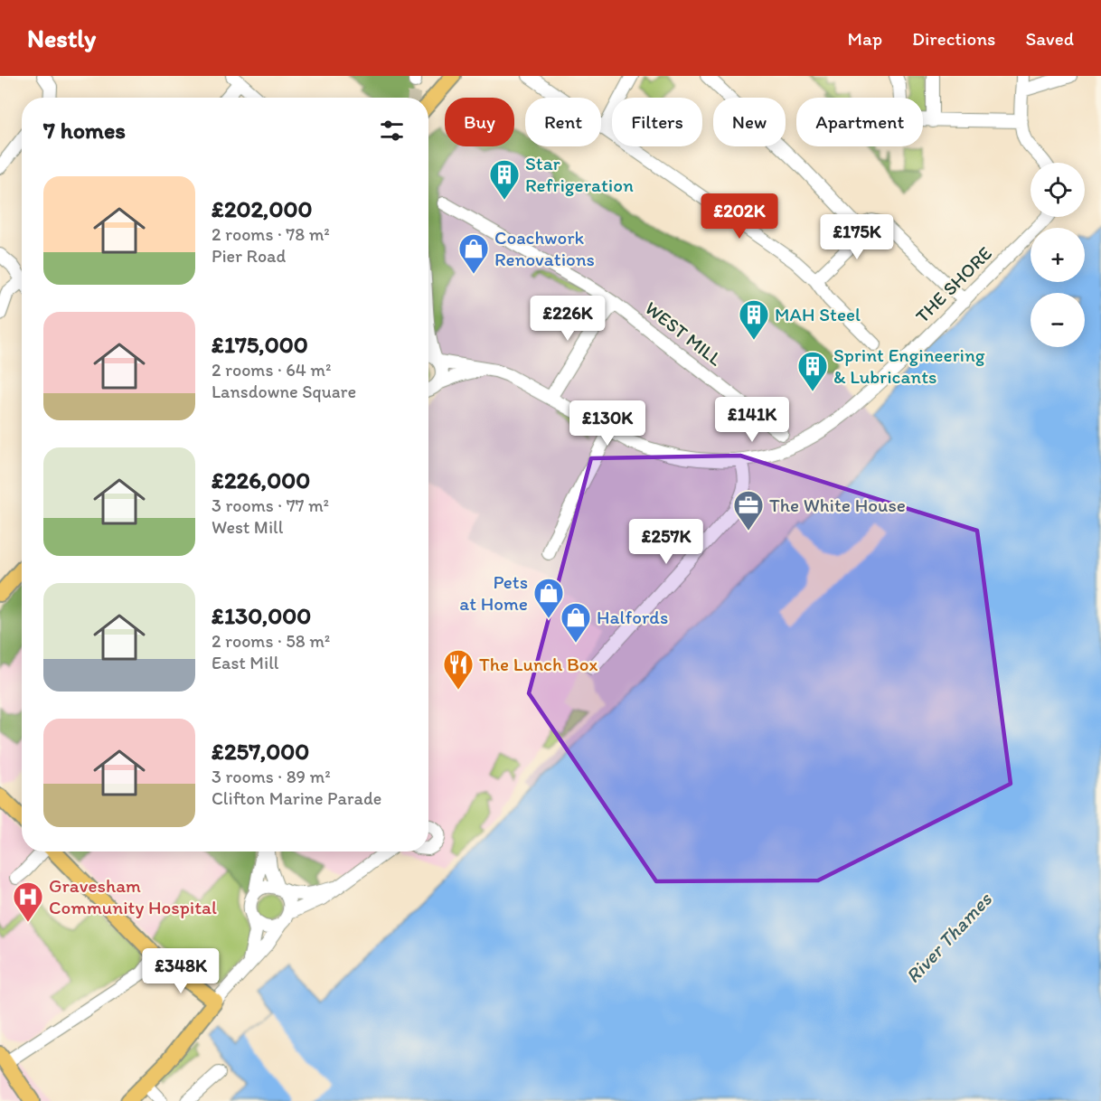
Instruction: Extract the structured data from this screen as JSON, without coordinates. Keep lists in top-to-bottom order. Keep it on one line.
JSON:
{"streets":{"street":["THE SHORE","WEST MILL"]},"crossings":[["THE SHORE","WEST MILL"]],"water":["River Thames"],"places":{"building":["Star Refrigeration","MAH Steel","Sprint Engineering & Lubricants"],"shop":["Coachwork Renovations","Pets at Home","Halfords"],"office":["The White House"],"restaurant":["The Lunch Box"],"hospital":["Gravesham Community Hospital"]},"page":{"header":"Nestly","nav":["Map","Directions","Saved"],"chip":["Buy","Rent","Filters","New","Apartment"],"heading":"7 homes","map_buttons":["+","−"],"list":[{"name":"£202,000","note":"2 rooms · 78 m² · Pier Road"},{"name":"£175,000","note":"2 rooms · 64 m² · Lansdowne Square"},{"name":"£226,000","note":"3 rooms · 77 m² · West Mill"},{"name":"£130,000","note":"2 rooms · 58 m² · East Mill"},{"name":"£257,000","note":"3 rooms · 89 m² · Clifton Marine Parade"}],"price":["£202K","£175K","£226K","£141K","£130K","£257K","£348K"]}}
